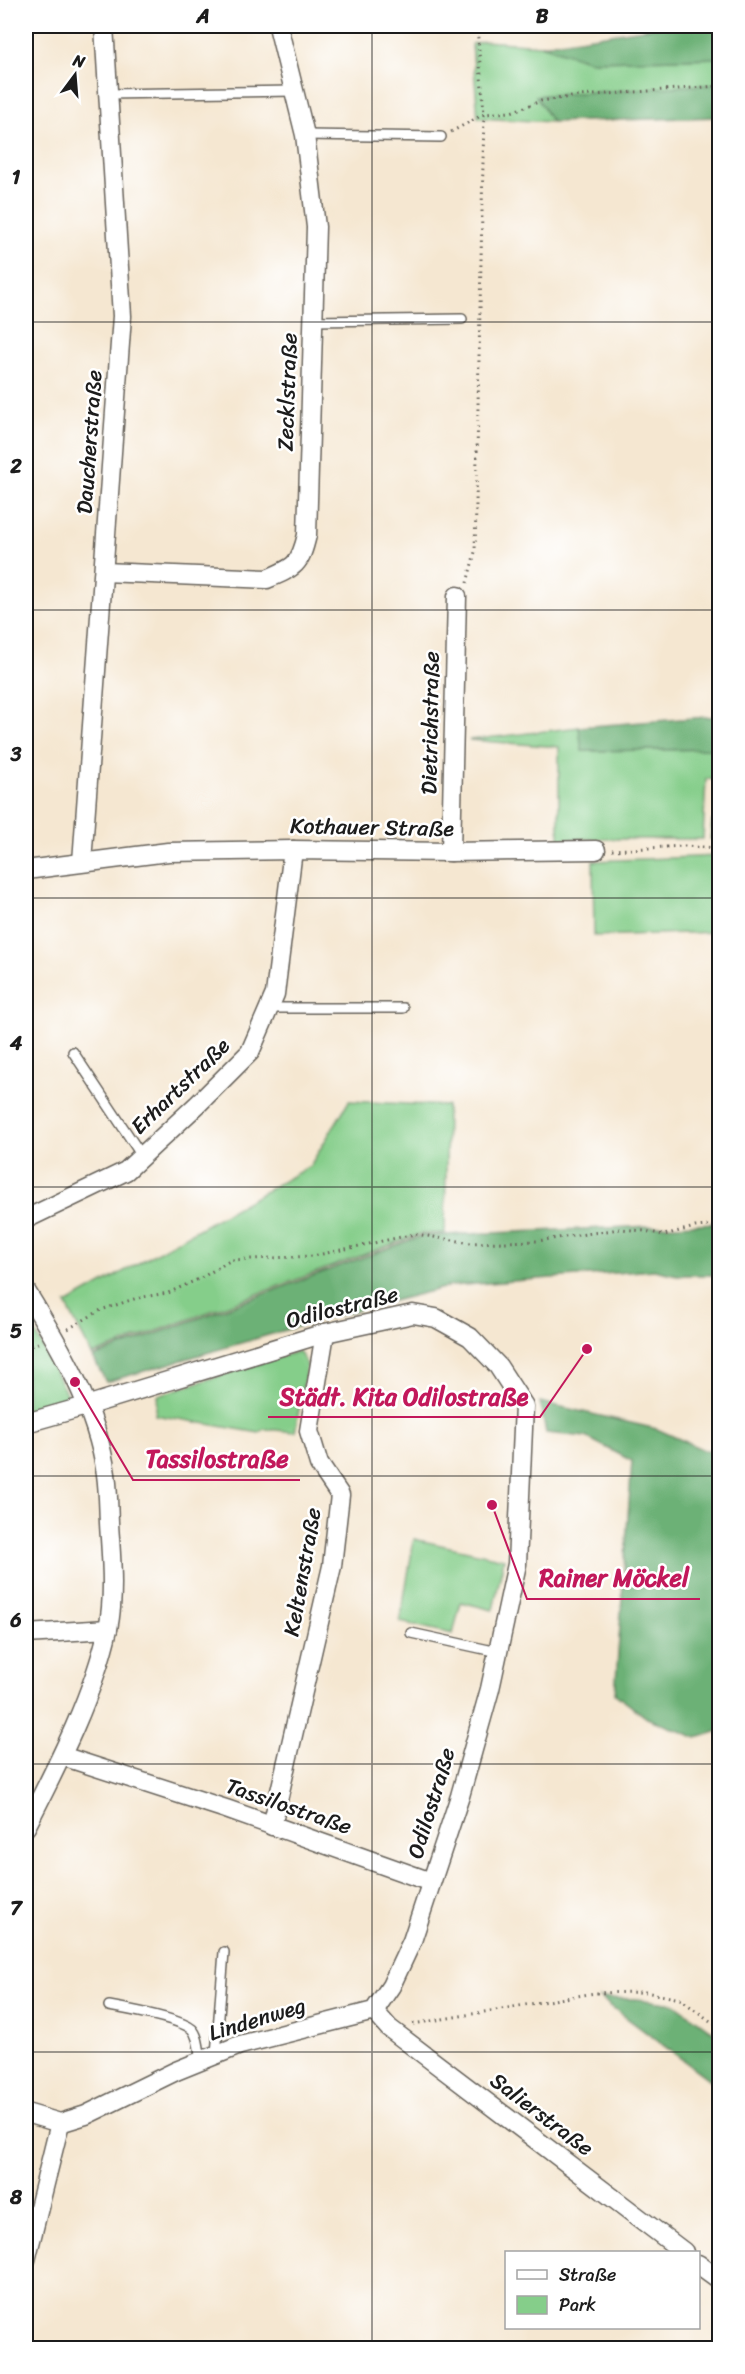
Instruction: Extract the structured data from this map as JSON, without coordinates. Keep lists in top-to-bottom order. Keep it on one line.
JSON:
{"streets":{"street":["Zecklstraße","Daucherstraße","Dietrichstraße","Kothauer Straße","Erhartstraße","Odilostraße","Keltenstraße","Tassilostraße","Lindenweg","Salierstraße"]},"crossings":[["Zecklstraße","Daucherstraße"],["Daucherstraße","Kothauer Straße"],["Dietrichstraße","Kothauer Straße"],["Kothauer Straße","Erhartstraße"],["Odilostraße","Keltenstraße"],["Odilostraße","Tassilostraße"],["Keltenstraße","Tassilostraße"],["Lindenweg","Salierstraße"]],"places":["Städt. Kita Odilostraße","Tassilostraße","Rainer Möckel"],"legend":["Straße","Park"],"north":"top","grid":{"columns":["A","B"],"rows":["1","2","3","4","5","6","7","8"]}}
